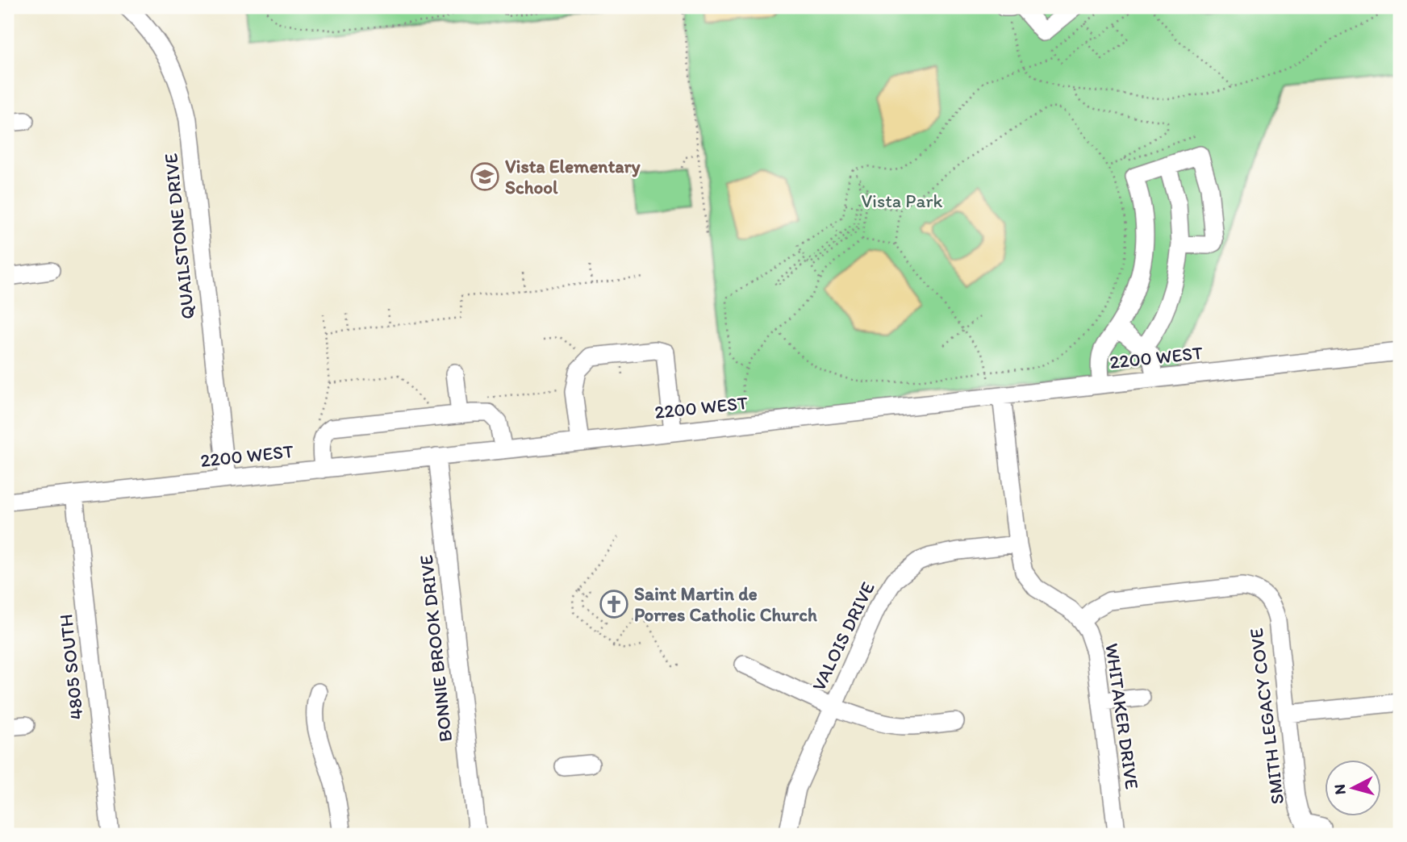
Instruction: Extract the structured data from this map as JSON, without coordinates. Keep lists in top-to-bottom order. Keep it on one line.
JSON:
{"streets":{"street":["QUAILSTONE DRIVE","2200 WEST","VALOIS DRIVE","BONNIE BROOK DRIVE","4805 SOUTH","WHITAKER DRIVE","SMITH LEGACY COVE"]},"crossings":[["QUAILSTONE DRIVE","2200 WEST"],["2200 WEST","BONNIE BROOK DRIVE"],["2200 WEST","4805 SOUTH"],["2200 WEST","WHITAKER DRIVE"],["VALOIS DRIVE","WHITAKER DRIVE"],["WHITAKER DRIVE","SMITH LEGACY COVE"]],"parks":["Vista Park"],"places":{"school or university":["Vista Elementary School"],"church":["Saint Martin de Porres Catholic Church"]},"north":"left"}
